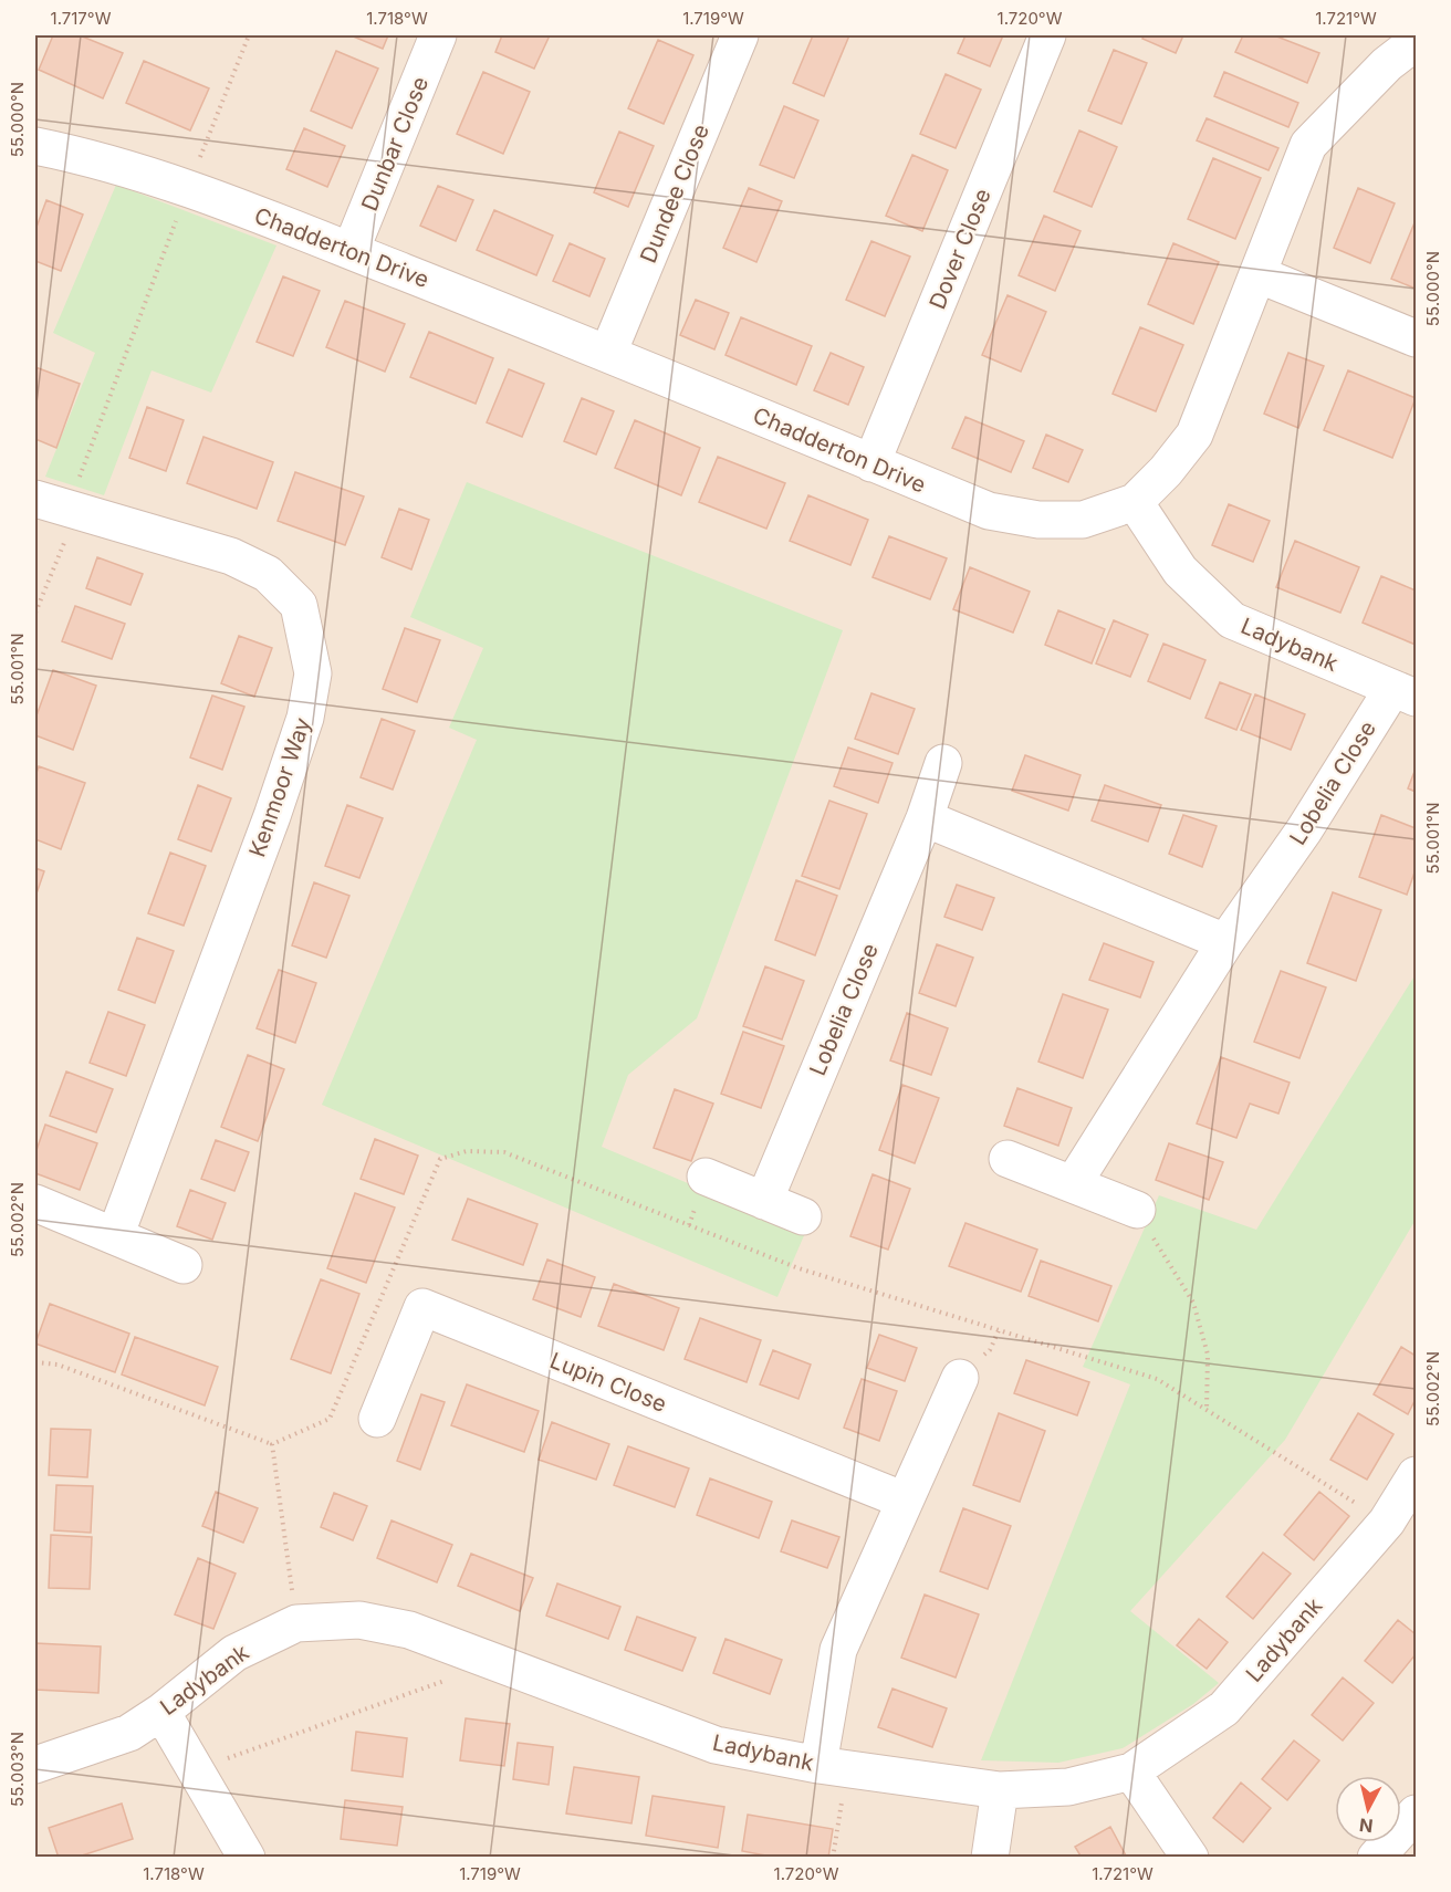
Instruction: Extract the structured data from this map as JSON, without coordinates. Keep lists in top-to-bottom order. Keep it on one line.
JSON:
{"streets":{"street":["Dunbar Close","Dundee Close","Chadderton Drive","Dover Close","Ladybank","Lobelia Close","Kenmoor Way","Lupin Close"]},"crossings":[["Dunbar Close","Chadderton Drive"],["Dundee Close","Chadderton Drive"],["Chadderton Drive","Dover Close"],["Chadderton Drive","Ladybank"],["Ladybank","Lobelia Close"]],"north":"bottom","coordinates":["1.717°W","1.718°W","1.719°W","1.720°W","1.721°W","55.000°N","55.001°N","55.002°N","55.003°N"]}
